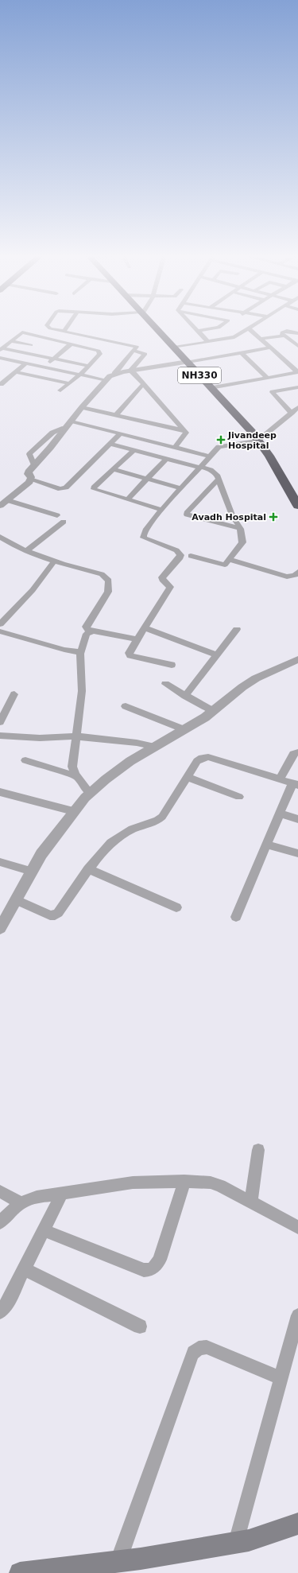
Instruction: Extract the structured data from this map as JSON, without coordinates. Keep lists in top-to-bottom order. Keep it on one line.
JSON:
{"streets":{"highway":["NH330"]},"places":{"health":["Jivandeep Hospital","Avadh Hospital"]}}
